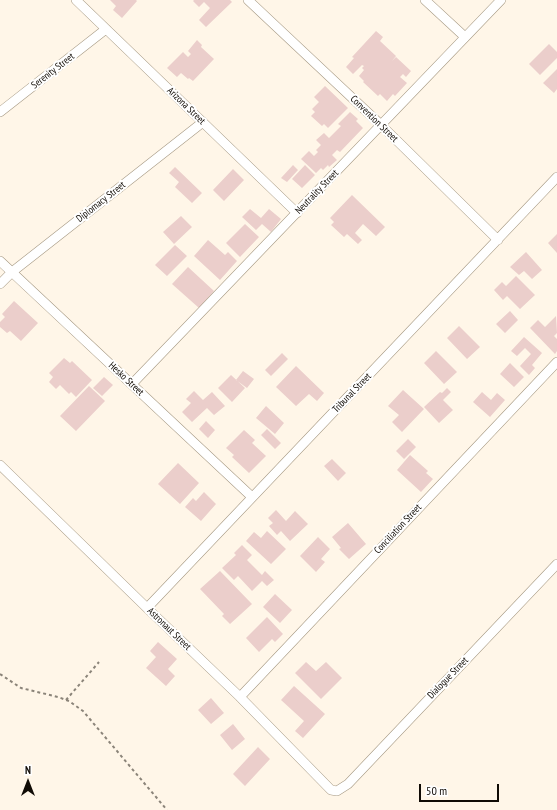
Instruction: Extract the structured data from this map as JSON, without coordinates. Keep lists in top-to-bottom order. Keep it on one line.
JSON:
{"streets":{"street":["Serenity Street","Arizona Street","Convention Street","Neutrality Street","Diplomacy Street","Hesko Street","Tribunal Street","Conciliation Street","Astronaut Street","Dialogue Street"]},"crossings":[["Serenity Street","Arizona Street"],["Arizona Street","Neutrality Street"],["Arizona Street","Diplomacy Street"],["Convention Street","Neutrality Street"],["Convention Street","Tribunal Street"],["Neutrality Street","Hesko Street"],["Diplomacy Street","Hesko Street"],["Hesko Street","Tribunal Street"],["Tribunal Street","Astronaut Street"],["Conciliation Street","Astronaut Street"],["Astronaut Street","Dialogue Street"]],"scale_bar":"50 m","north":"top"}
